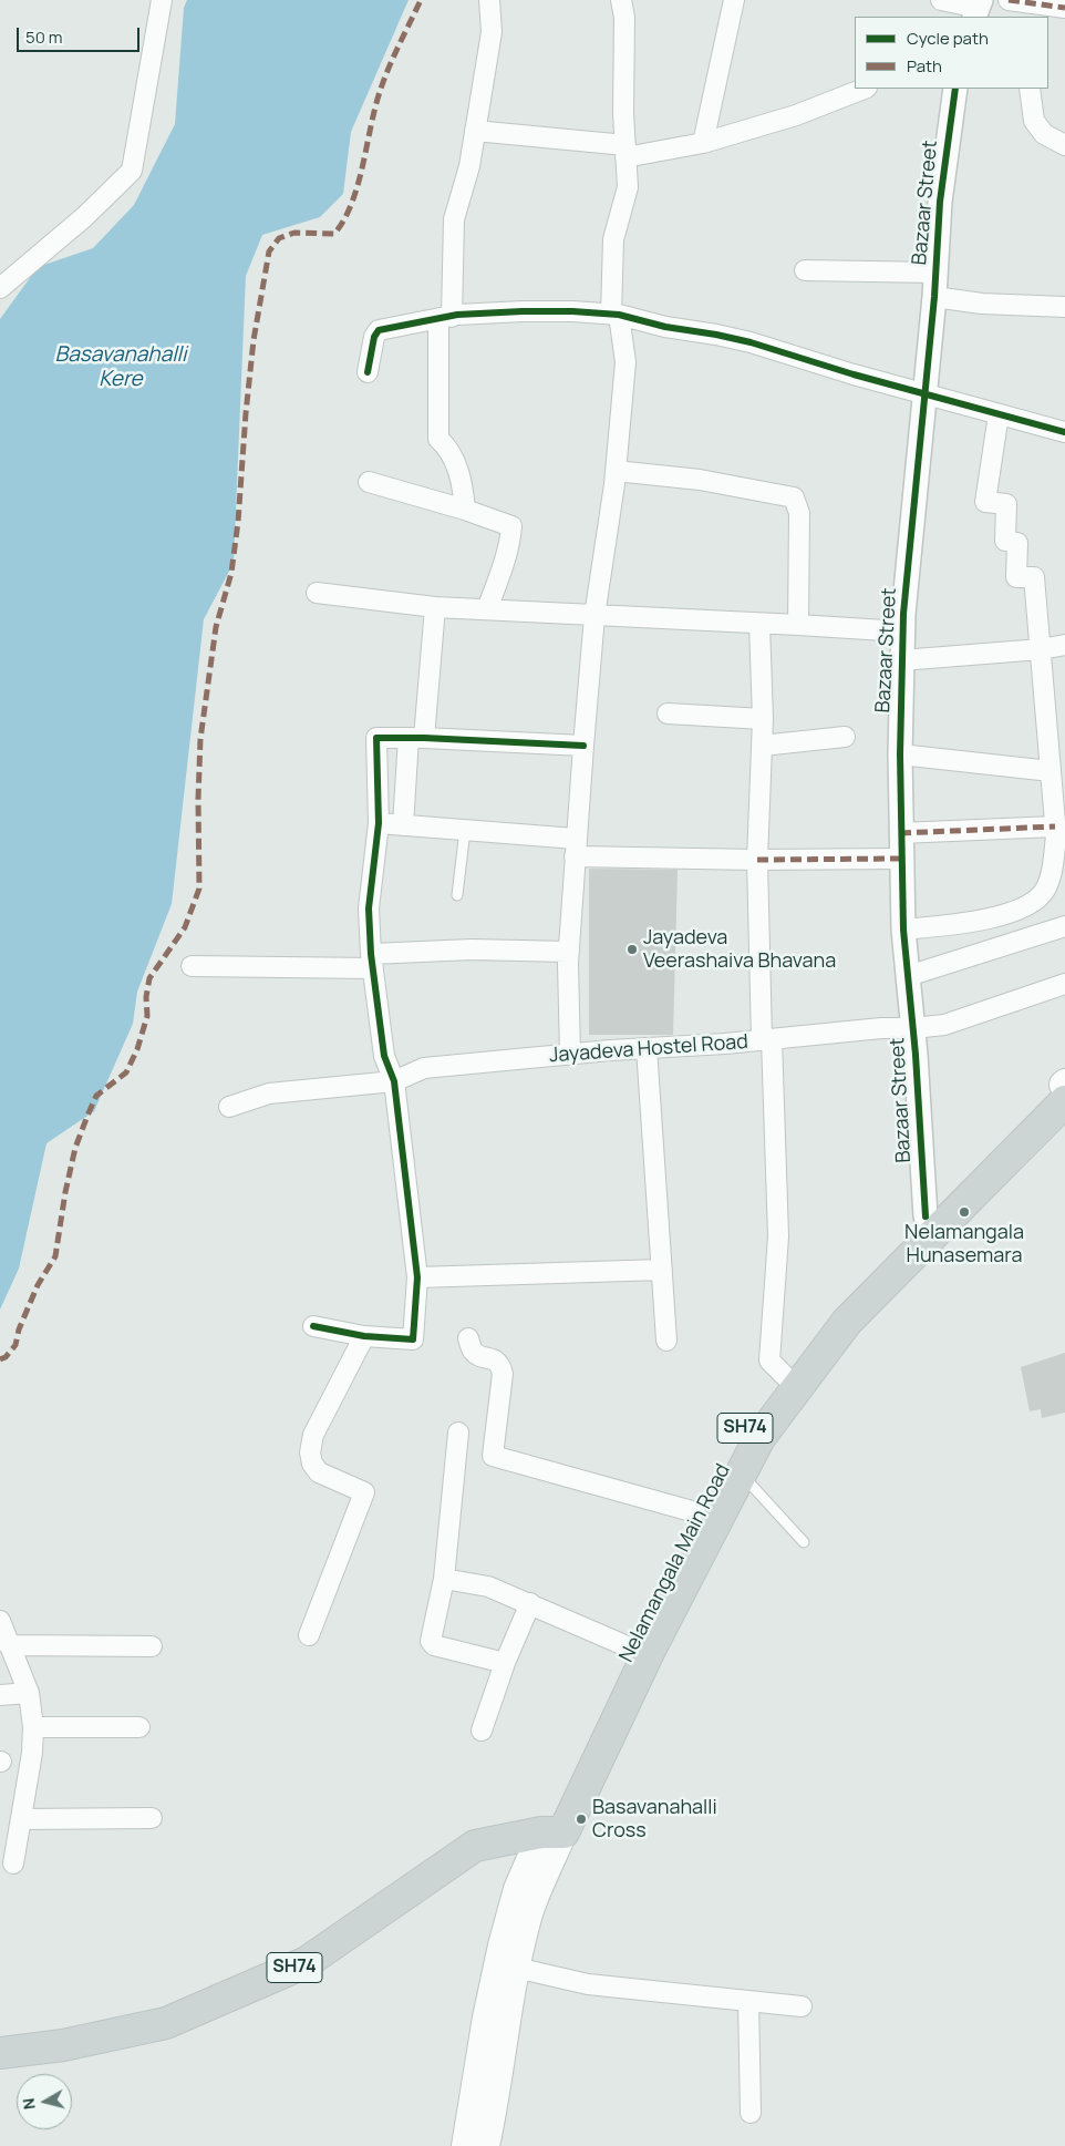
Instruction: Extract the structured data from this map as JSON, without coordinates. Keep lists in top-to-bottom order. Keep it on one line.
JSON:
{"streets":{"main road":["SH74","Nelamangala Main Road"],"street":["Bazaar Street","Jayadeva Hostel Road"]},"crossings":[["Bazaar Street","Jayadeva Hostel Road"],["Bazaar Street","Nelamangala Main Road"],["SH74","Nelamangala Main Road"]],"water":["Basavanahalli Kere"],"places":["Jayadeva Veerashaiva Bhavana","Nelamangala Hunasemara","Basavanahalli Cross"],"legend":["Cycle path","Path"],"scale_bar":"50 m","north":"left"}
